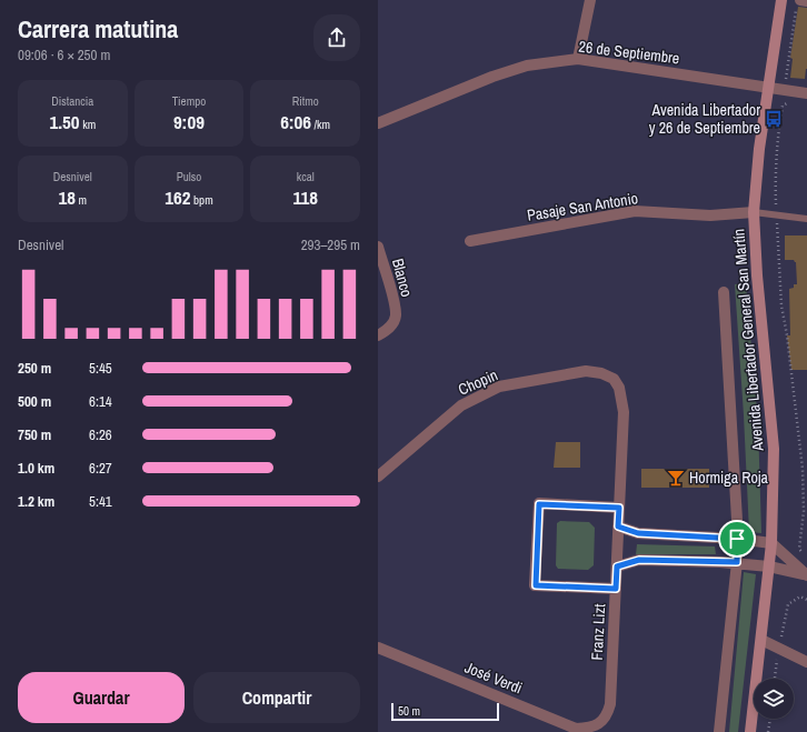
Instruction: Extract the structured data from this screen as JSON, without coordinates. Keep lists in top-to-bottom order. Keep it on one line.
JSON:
{"streets":{"main road":["Avenida Libertador General San Martín"],"street":["26 de Septiembre","Pasaje San Antonio","Blanco","Chopin","Franz Lizt","José Verdi"]},"crossings":[["26 de Septiembre","Avenida Libertador General San Martín"],["Pasaje San Antonio","Avenida Libertador General San Martín"],["Chopin","Franz Lizt"],["Franz Lizt","José Verdi"]],"places":{"bus stop":["Avenida Libertador y 26 de Septiembre"],"bar":["Hormiga Roja"]},"scale_bar":"50 m","page":{"heading":["Carrera matutina","09:06 · 6 × 250 m"],"stats":[["Distancia","1.50 km"],["Tiempo","9:09"],["Ritmo","6:06 /km"],["Desnivel","18 m"],["Pulso","162 bpm"],["kcal","118"]],"chart":["Desnivel","293–295 m"],"list":[{"name":"250 m","note":"5:45"},{"name":"500 m","note":"6:14"},{"name":"750 m","note":"6:26"},{"name":"1.0 km","note":"6:27"},{"name":"1.2 km","note":"5:41"}],"buttons":["Guardar","Compartir"],"scale":"50 m"}}
